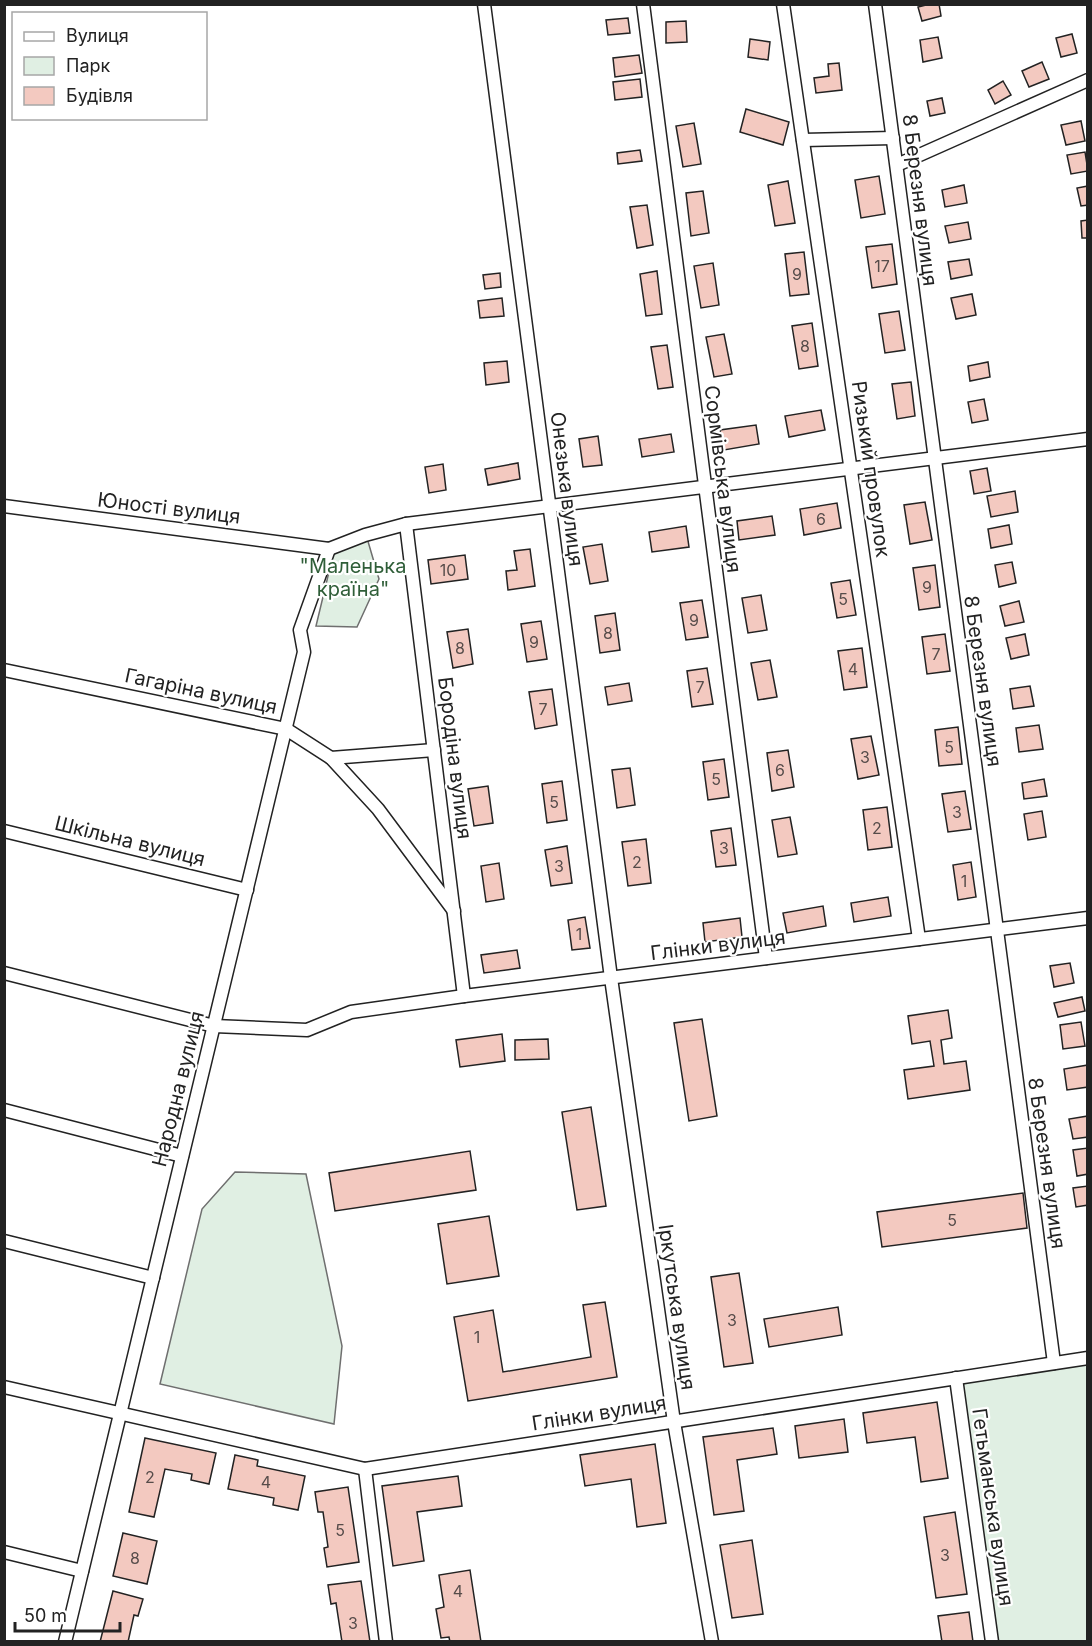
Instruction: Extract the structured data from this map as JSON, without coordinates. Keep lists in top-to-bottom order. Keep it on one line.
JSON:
{"streets":{"street":["8 Березня вулиця","Ризький провулок","Сормівська вулиця","Онезька вулиця","Юності вулиця","Гагаріна вулиця","Бородіна вулиця","Шкільна вулиця","Глінки вулиця","Народна вулиця","Іркутська вулиця","Гетьманська вулиця"]},"crossings":[["8 Березня вулиця","Глінки вулиця"],["Ризький провулок","Глінки вулиця"],["Сормівська вулиця","Глінки вулиця"],["Онезька вулиця","Глінки вулиця"],["Онезька вулиця","Іркутська вулиця"],["Юності вулиця","Народна вулиця"],["Гагаріна вулиця","Бородіна вулиця"],["Гагаріна вулиця","Народна вулиця"],["Бородіна вулиця","Глінки вулиця"],["Шкільна вулиця","Народна вулиця"],["Глінки вулиця","Народна вулиця"],["Глінки вулиця","Іркутська вулиця"],["Глінки вулиця","Гетьманська вулиця"]],"parks":["\"Маленька країна\""],"house_numbers":["17","9","8","6","10","9","5","9","8","9","8","7","4","7","7","5","3","6","5","5","3","2","3","2","3","1","1","5","3","1","2","4","5","3","8","4","3"],"legend":["Вулиця","Парк","Будівля"],"scale_bar":"50 m"}
